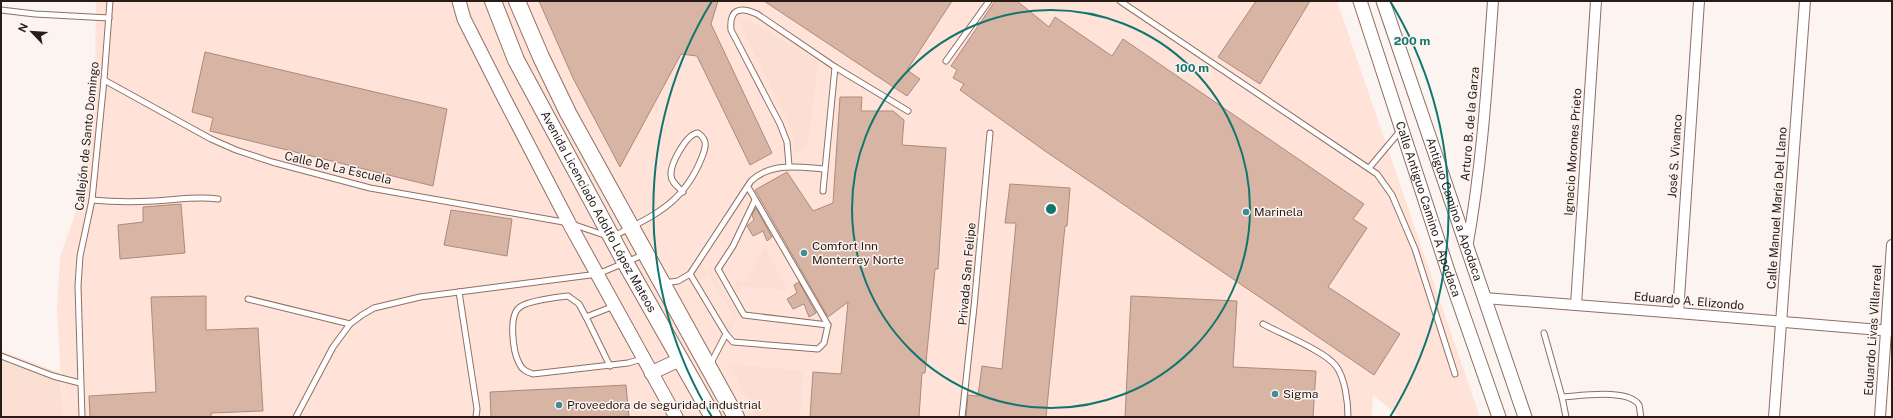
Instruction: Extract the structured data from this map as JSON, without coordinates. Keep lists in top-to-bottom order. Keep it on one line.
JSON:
{"streets":{"main road":["Avenida Licenciado Adolfo López Mateos"],"street":["Arturo B. de la Garza","Ignacio Morones Prieto","José S. Vivanco","Calle Manuel María Del Llano","Calle Antiguo Camino A Apodaca","Antiguo Camino a Apodaca","Eduardo A. Elizondo","Eduardo Livas Villarreal"],"lane":["Callejón de Santo Domingo","Calle De La Escuela","Privada San Felipe"]},"crossings":[["Arturo B. de la Garza","Antiguo Camino a Apodaca"],["Callejón de Santo Domingo","Calle De La Escuela"],["Ignacio Morones Prieto","Eduardo A. Elizondo"],["José S. Vivanco","Eduardo A. Elizondo"],["Calle De La Escuela","Avenida Licenciado Adolfo López Mateos"],["Calle Manuel María Del Llano","Eduardo A. Elizondo"],["Antiguo Camino a Apodaca","Eduardo A. Elizondo"],["Eduardo A. Elizondo","Eduardo Livas Villarreal"]],"places":["Marinela","Comfort Inn Monterrey Norte","Sigma","Proveedora de seguridad industrial"],"north":"top left","rings":["200 m","100 m"]}
